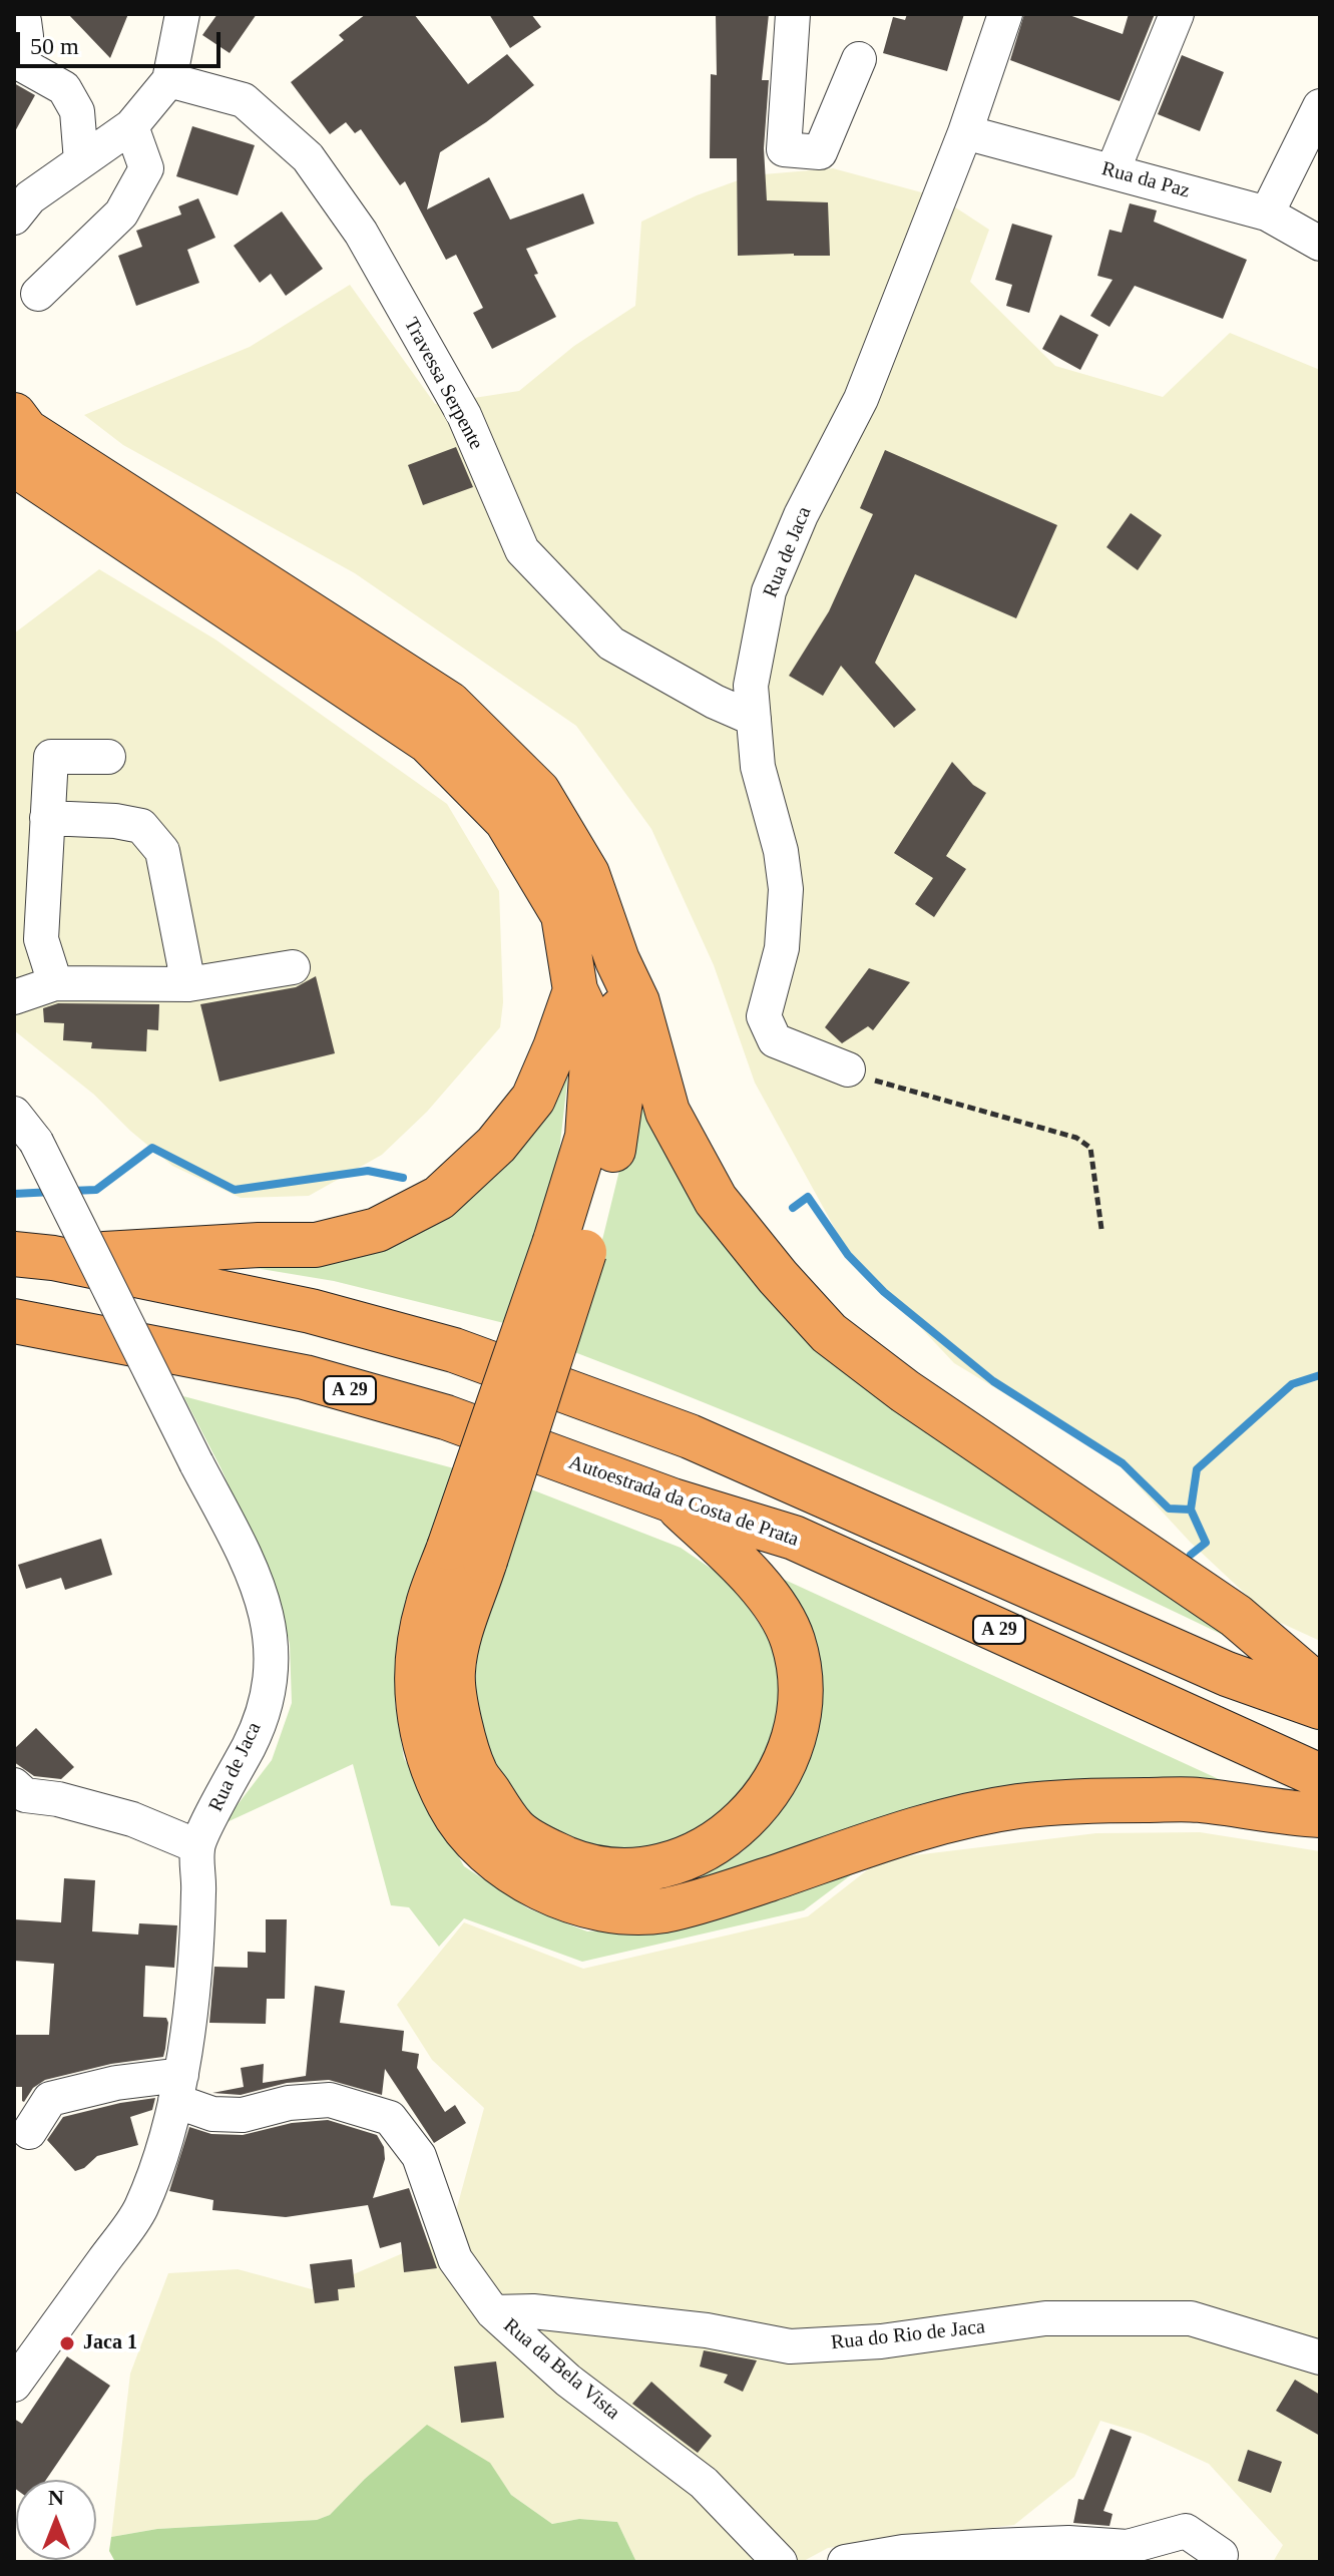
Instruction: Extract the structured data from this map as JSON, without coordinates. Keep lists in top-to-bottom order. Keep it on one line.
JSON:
{"streets":{"highway":["A 29","Autoestrada da Costa de Prata"],"street":["Rua da Paz","Travessa Serpente","Rua de Jaca","Rua do Rio de Jaca","Rua da Bela Vista"]},"crossings":[["Rua da Paz","Rua de Jaca"],["Travessa Serpente","Rua de Jaca"],["Rua de Jaca","Rua da Bela Vista"],["Rua do Rio de Jaca","Rua da Bela Vista"]],"places":["Jaca 1"],"scale_bar":"50 m","north":"top"}
